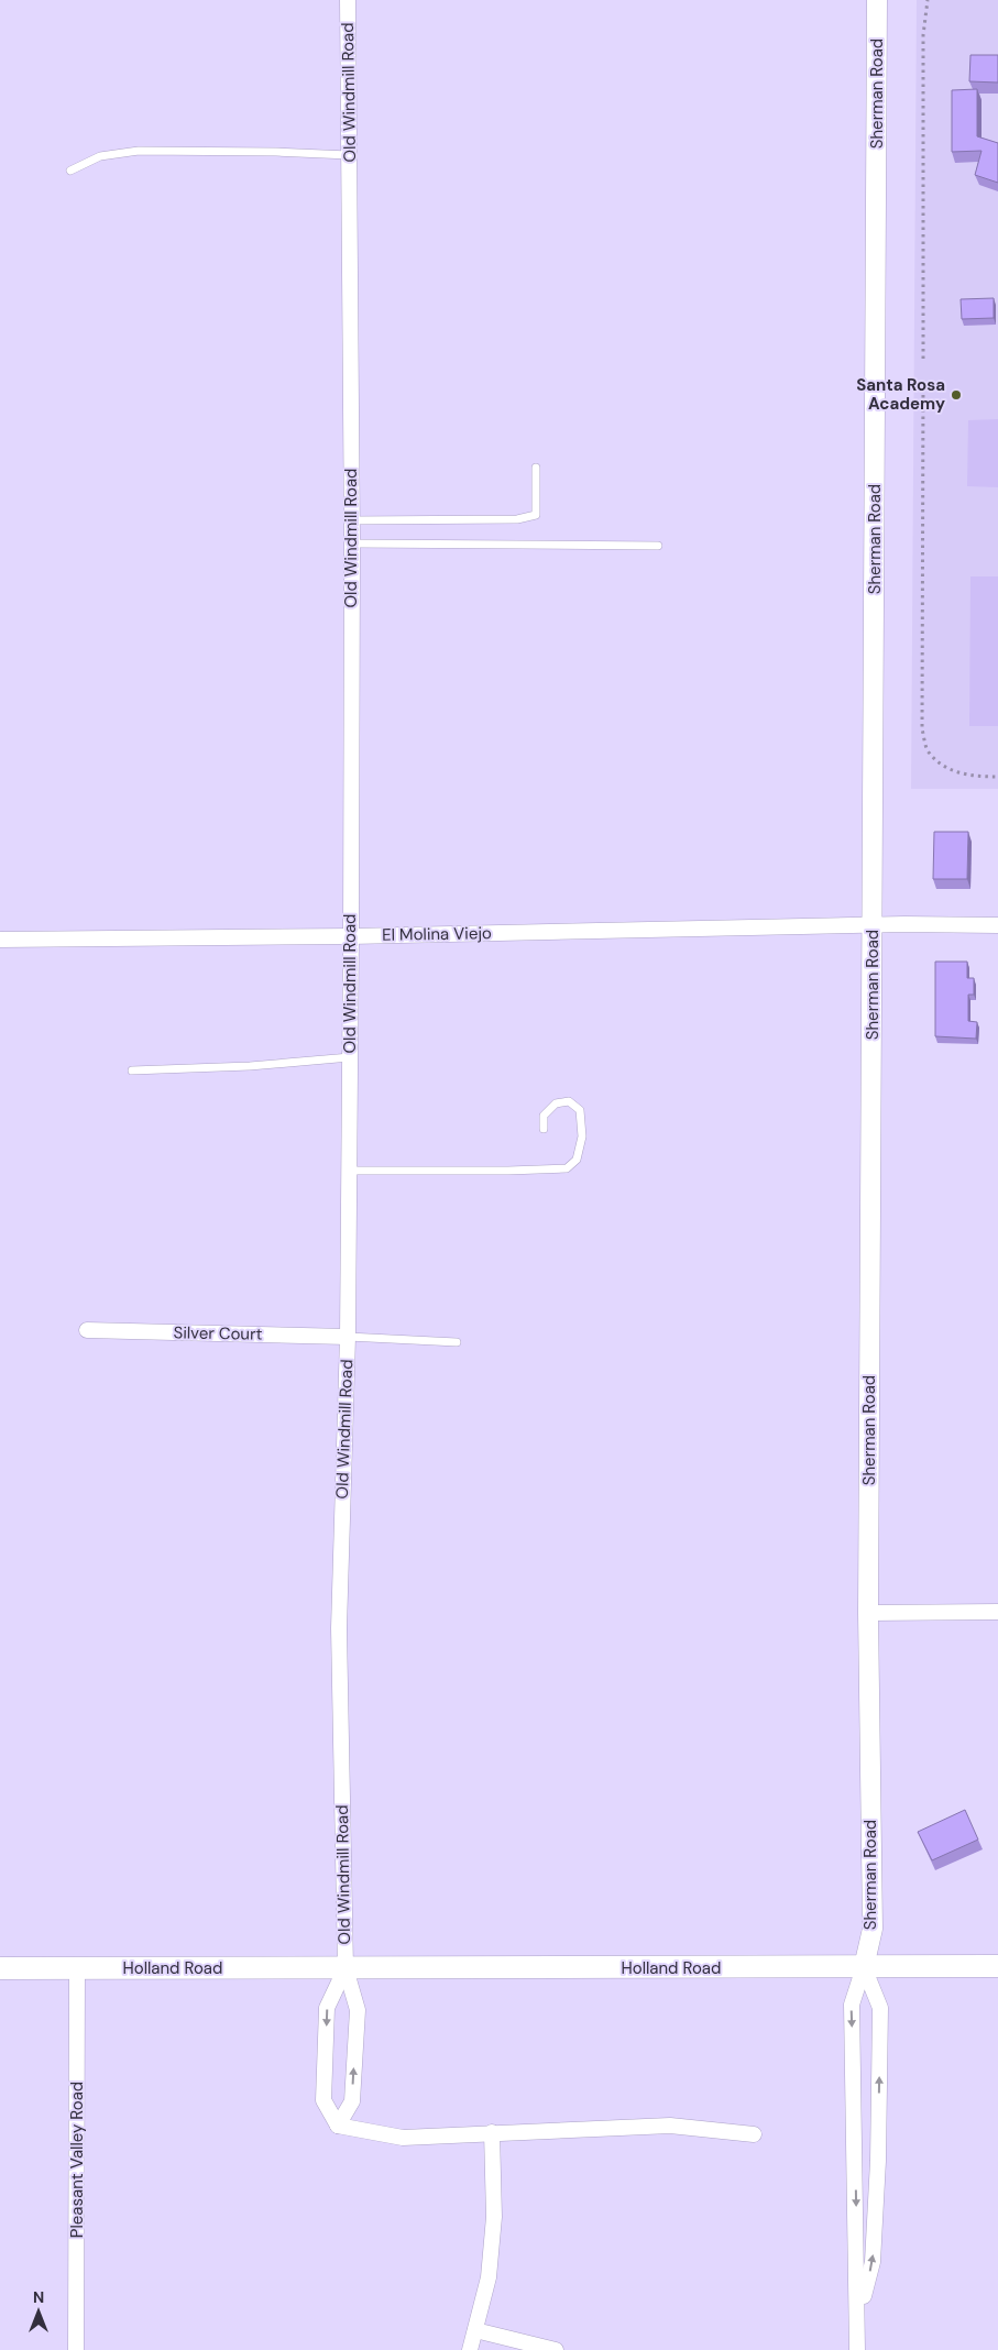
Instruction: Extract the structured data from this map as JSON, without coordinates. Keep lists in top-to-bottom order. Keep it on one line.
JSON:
{"streets":{"main road":["Holland Road"],"street":["Old Windmill Road","Sherman Road","El Molina Viejo","Silver Court","Pleasant Valley Road"]},"crossings":[["Old Windmill Road","El Molina Viejo"],["Old Windmill Road","Silver Court"],["Old Windmill Road","Holland Road"],["Sherman Road","El Molina Viejo"],["Sherman Road","Holland Road"],["Holland Road","Pleasant Valley Road"]],"places":["Santa Rosa Academy"],"north":"top"}
